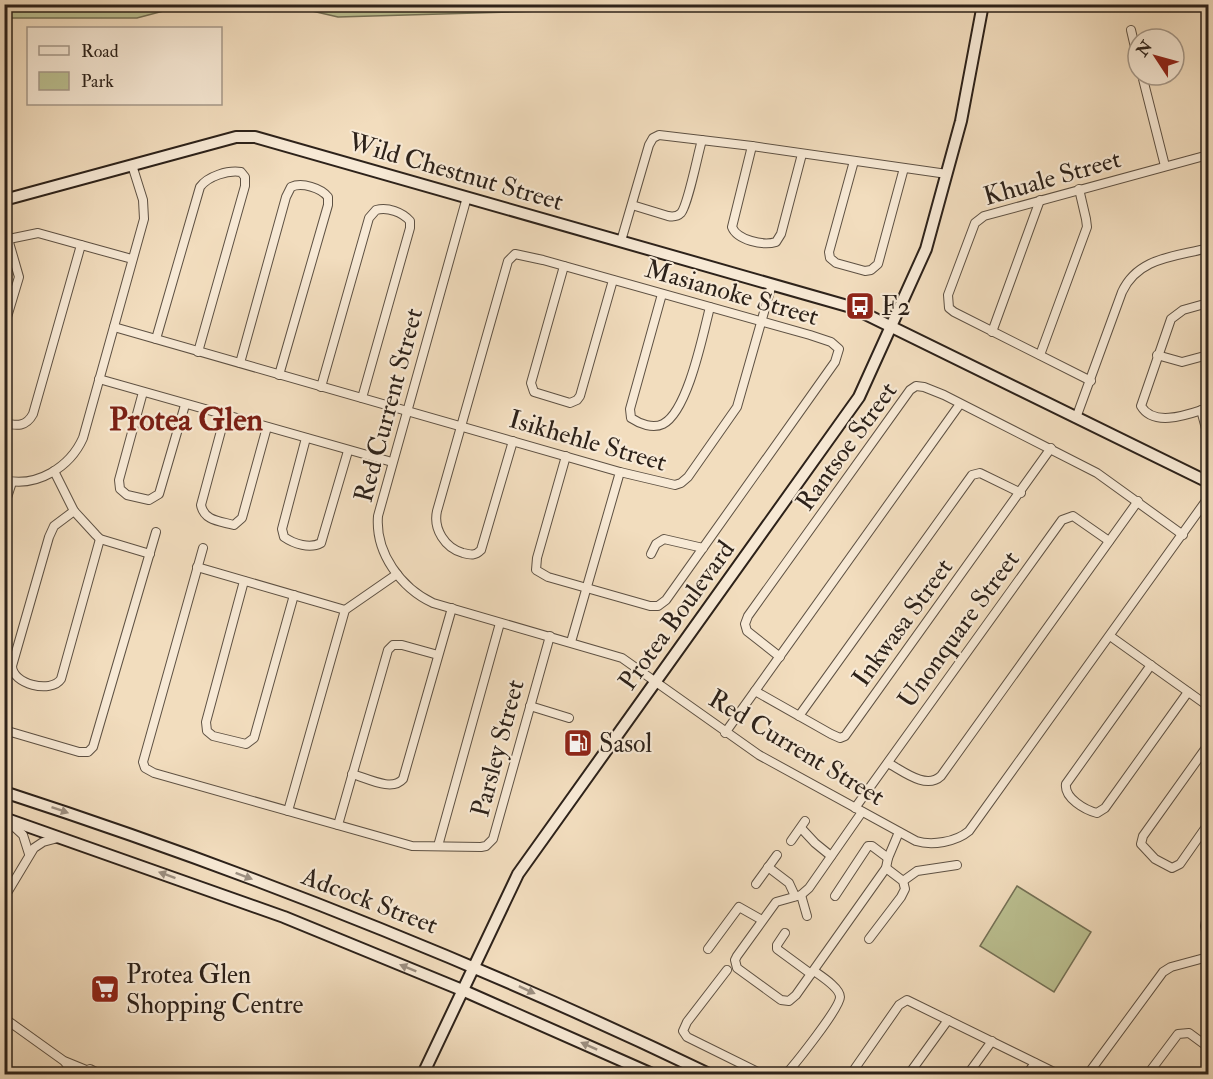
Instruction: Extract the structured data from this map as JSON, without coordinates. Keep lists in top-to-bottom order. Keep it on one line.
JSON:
{"streets":{"street":["Wild Chestnut Street","Khuale Street","Masianoke Street","Red Current Street","Isikhehle Street","Rantsoe Street","Protea Boulevard","Inkwasa Street","Unonquare Street","Parsley Street","Adcock Street"]},"crossings":[["Wild Chestnut Street","Red Current Street"],["Wild Chestnut Street","Isikhehle Street"],["Wild Chestnut Street","Protea Boulevard"],["Masianoke Street","Isikhehle Street"],["Red Current Street","Isikhehle Street"],["Red Current Street","Rantsoe Street"],["Red Current Street","Protea Boulevard"],["Red Current Street","Unonquare Street"],["Red Current Street","Parsley Street"],["Rantsoe Street","Inkwasa Street"],["Protea Boulevard","Adcock Street"]],"districts":["Protea Glen"],"places":{"bus stop":["F2"],"fuel station":["Sasol"],"supermarket":["Protea Glen Shopping Centre"]},"legend":["Road","Park"],"north":"top left"}
